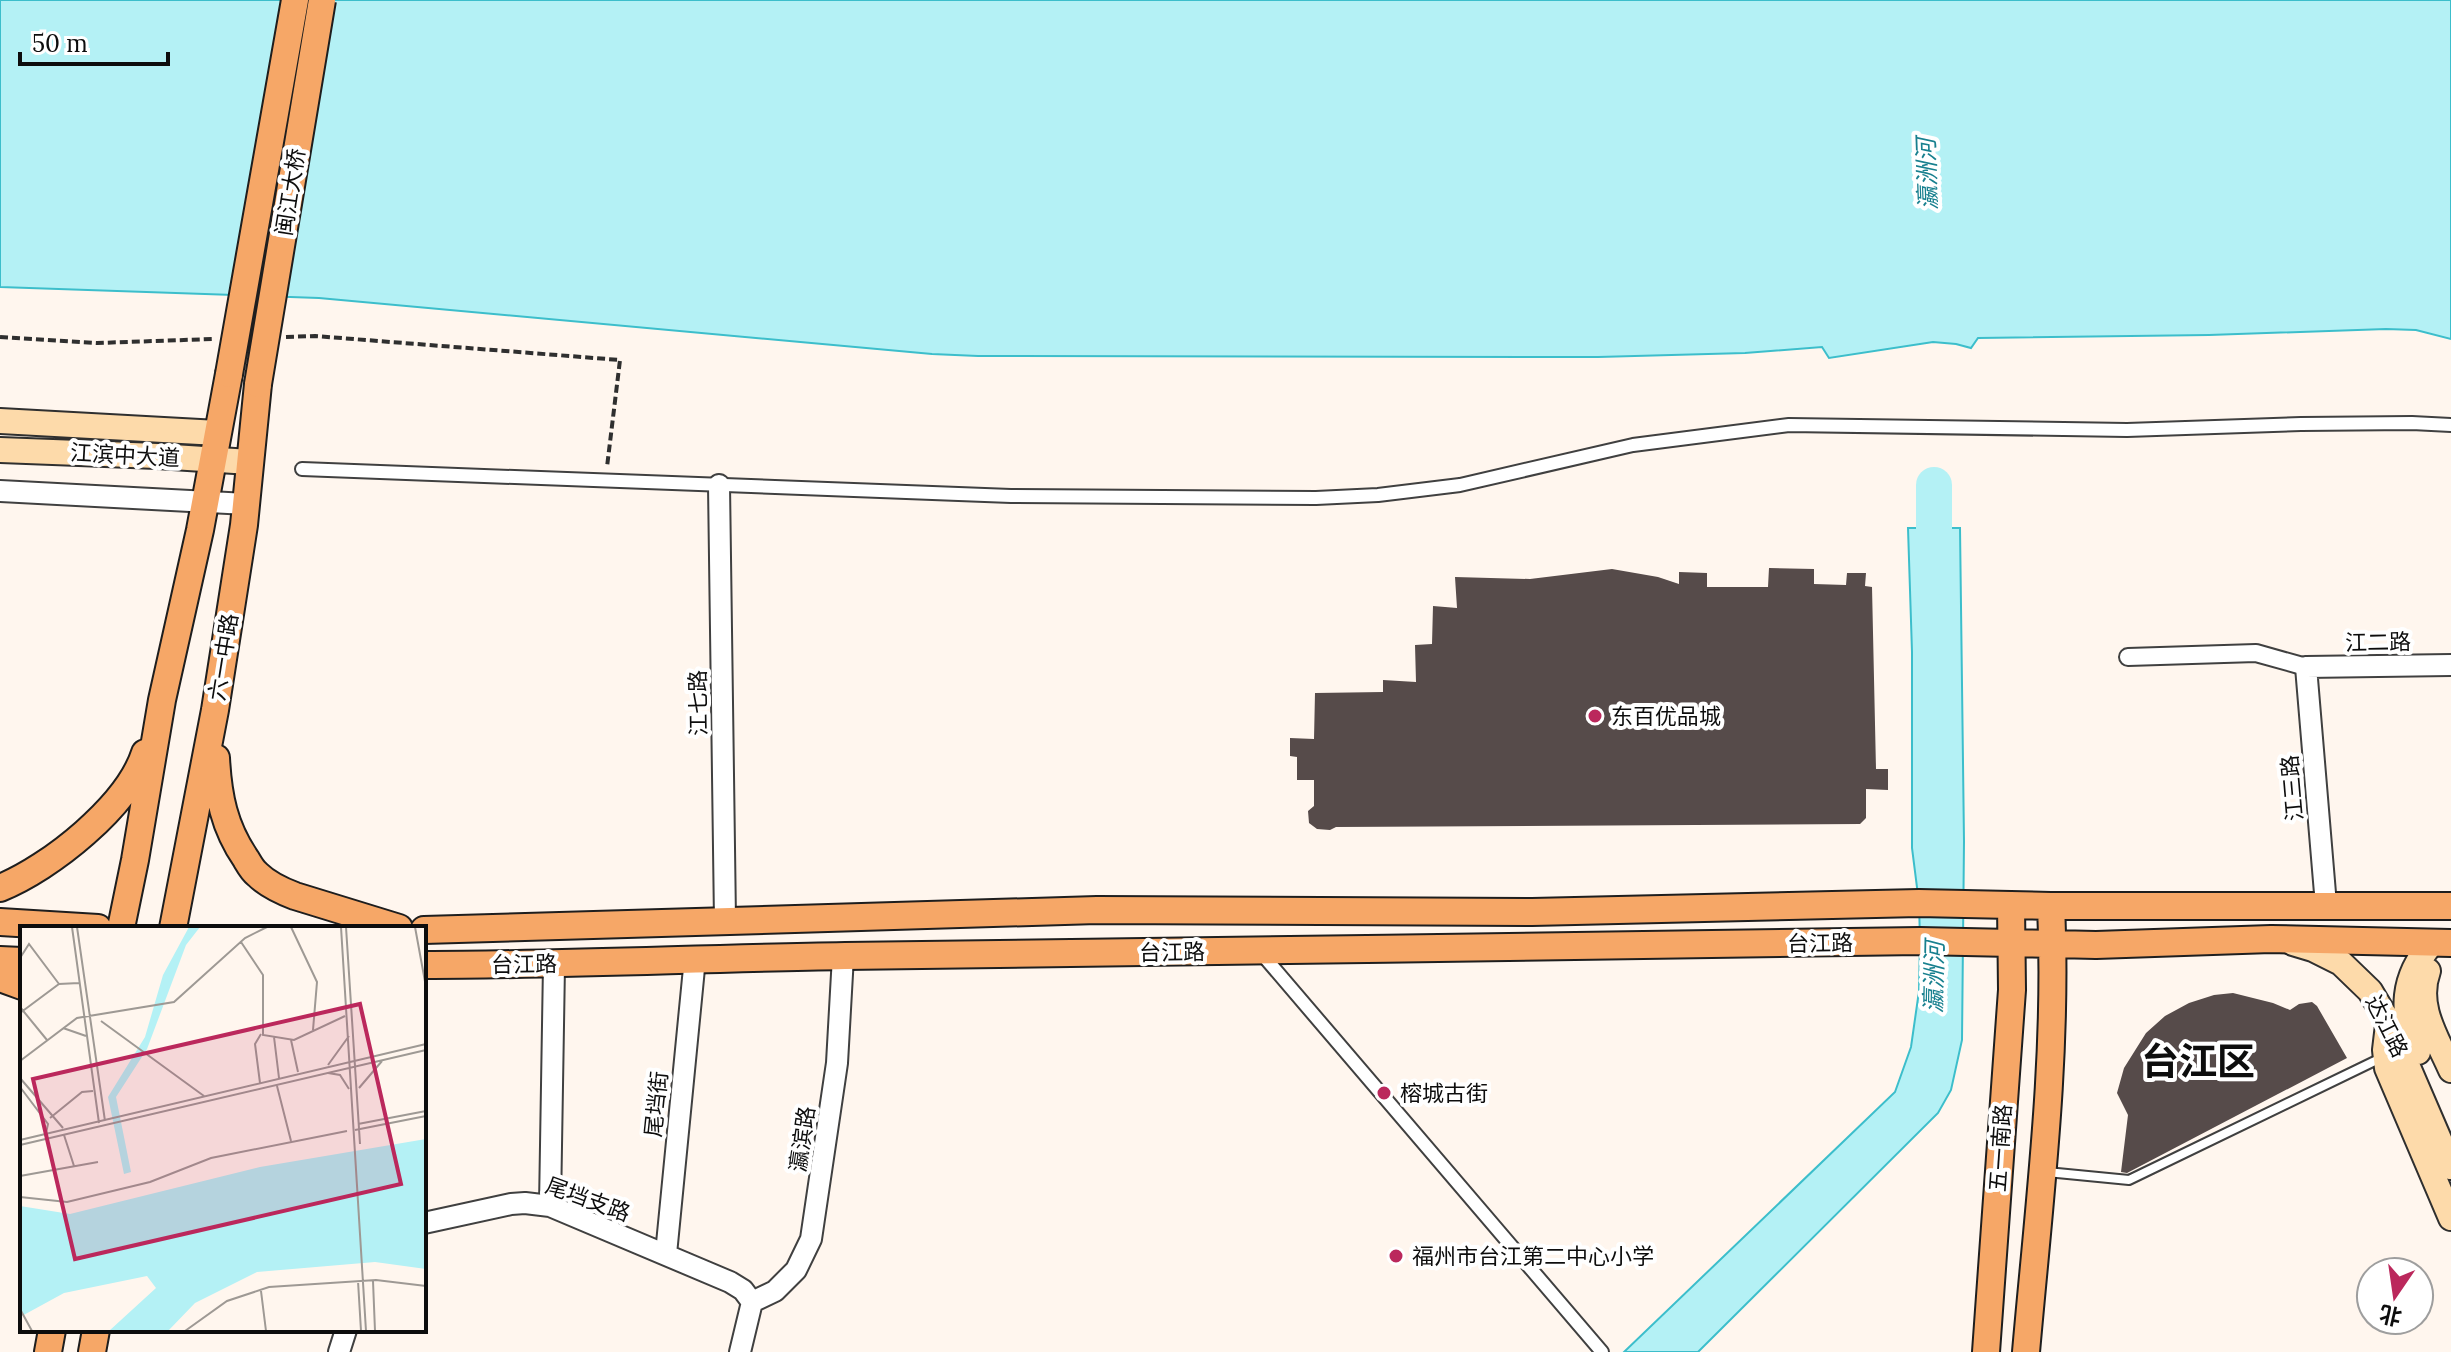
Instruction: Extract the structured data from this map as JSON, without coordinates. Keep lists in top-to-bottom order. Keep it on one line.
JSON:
{"streets":{"main road":["闽江大桥","江滨中大道","六一中路","台江路","达江路","五一南路"],"street":["江二路","江七路","江三路","尾垱街","瀛滨路","尾垱支路"]},"crossings":[["闽江大桥","江滨中大道"],["闽江大桥","六一中路"],["江滨中大道","六一中路"],["江二路","江三路"],["江七路","台江路"],["台江路","尾垱街"],["台江路","瀛滨路"],["台江路","五一南路"],["尾垱街","尾垱支路"],["瀛滨路","尾垱支路"]],"districts":["台江区"],"water":["瀛洲河"],"places":["东百优品城","榕城古街","福州市台江第二中心小学"],"scale_bar":"50 m","north":"bottom"}
